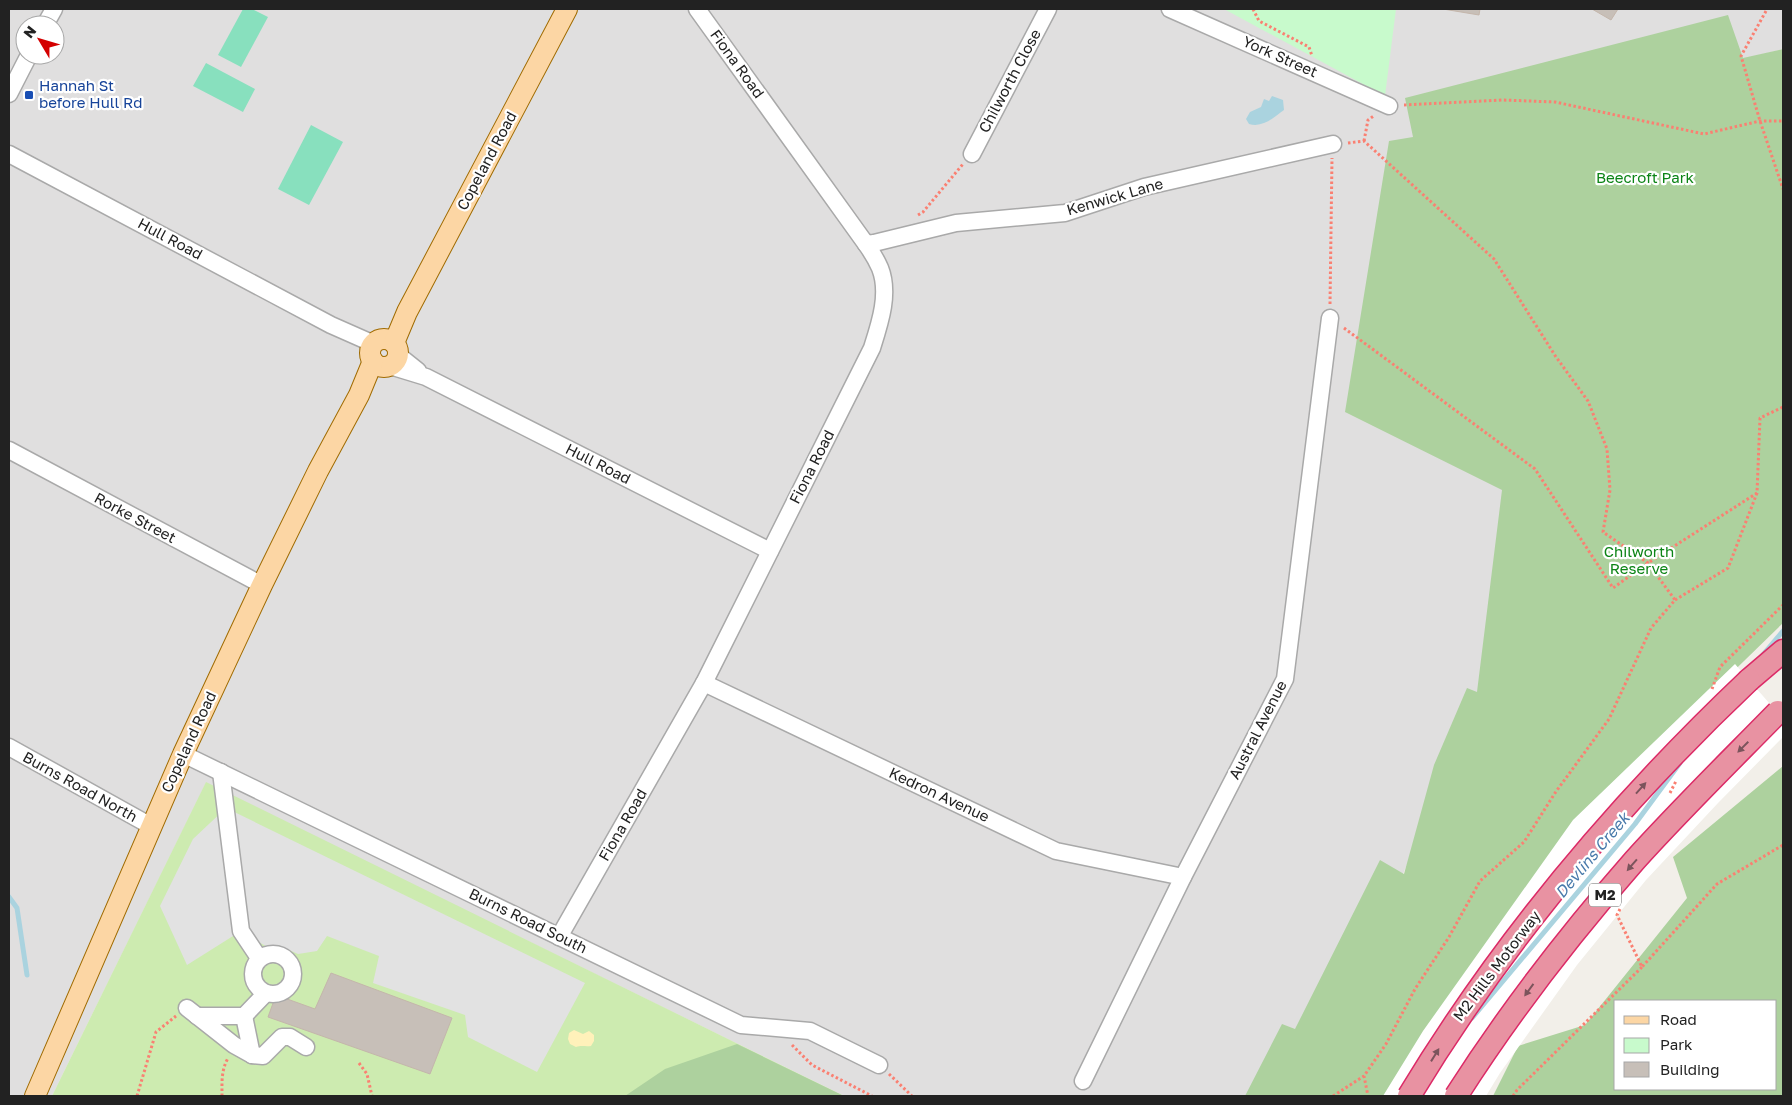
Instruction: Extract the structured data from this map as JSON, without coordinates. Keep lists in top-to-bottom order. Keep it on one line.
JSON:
{"streets":{"highway":["M2","M2 Hills Motorway"],"main road":["Copeland Road"],"street":["York Street","Fiona Road","Chilworth Close","Kenwick Lane","Hull Road","Rorke Street","Austral Avenue","Burns Road North","Kedron Avenue","Burns Road South"]},"crossings":[["Fiona Road","Kenwick Lane"],["Fiona Road","Hull Road"],["Fiona Road","Kedron Avenue"],["Fiona Road","Burns Road South"],["Copeland Road","Hull Road"],["Copeland Road","Rorke Street"],["Copeland Road","Burns Road North"],["Copeland Road","Burns Road South"],["Austral Avenue","Kedron Avenue"]],"water":["Devlins Creek"],"parks":["Beecroft Park","Chilworth Reserve"],"places":{"transit":["Hannah St before Hull Rd"]},"legend":["Road","Park","Building"],"north":"top left"}
